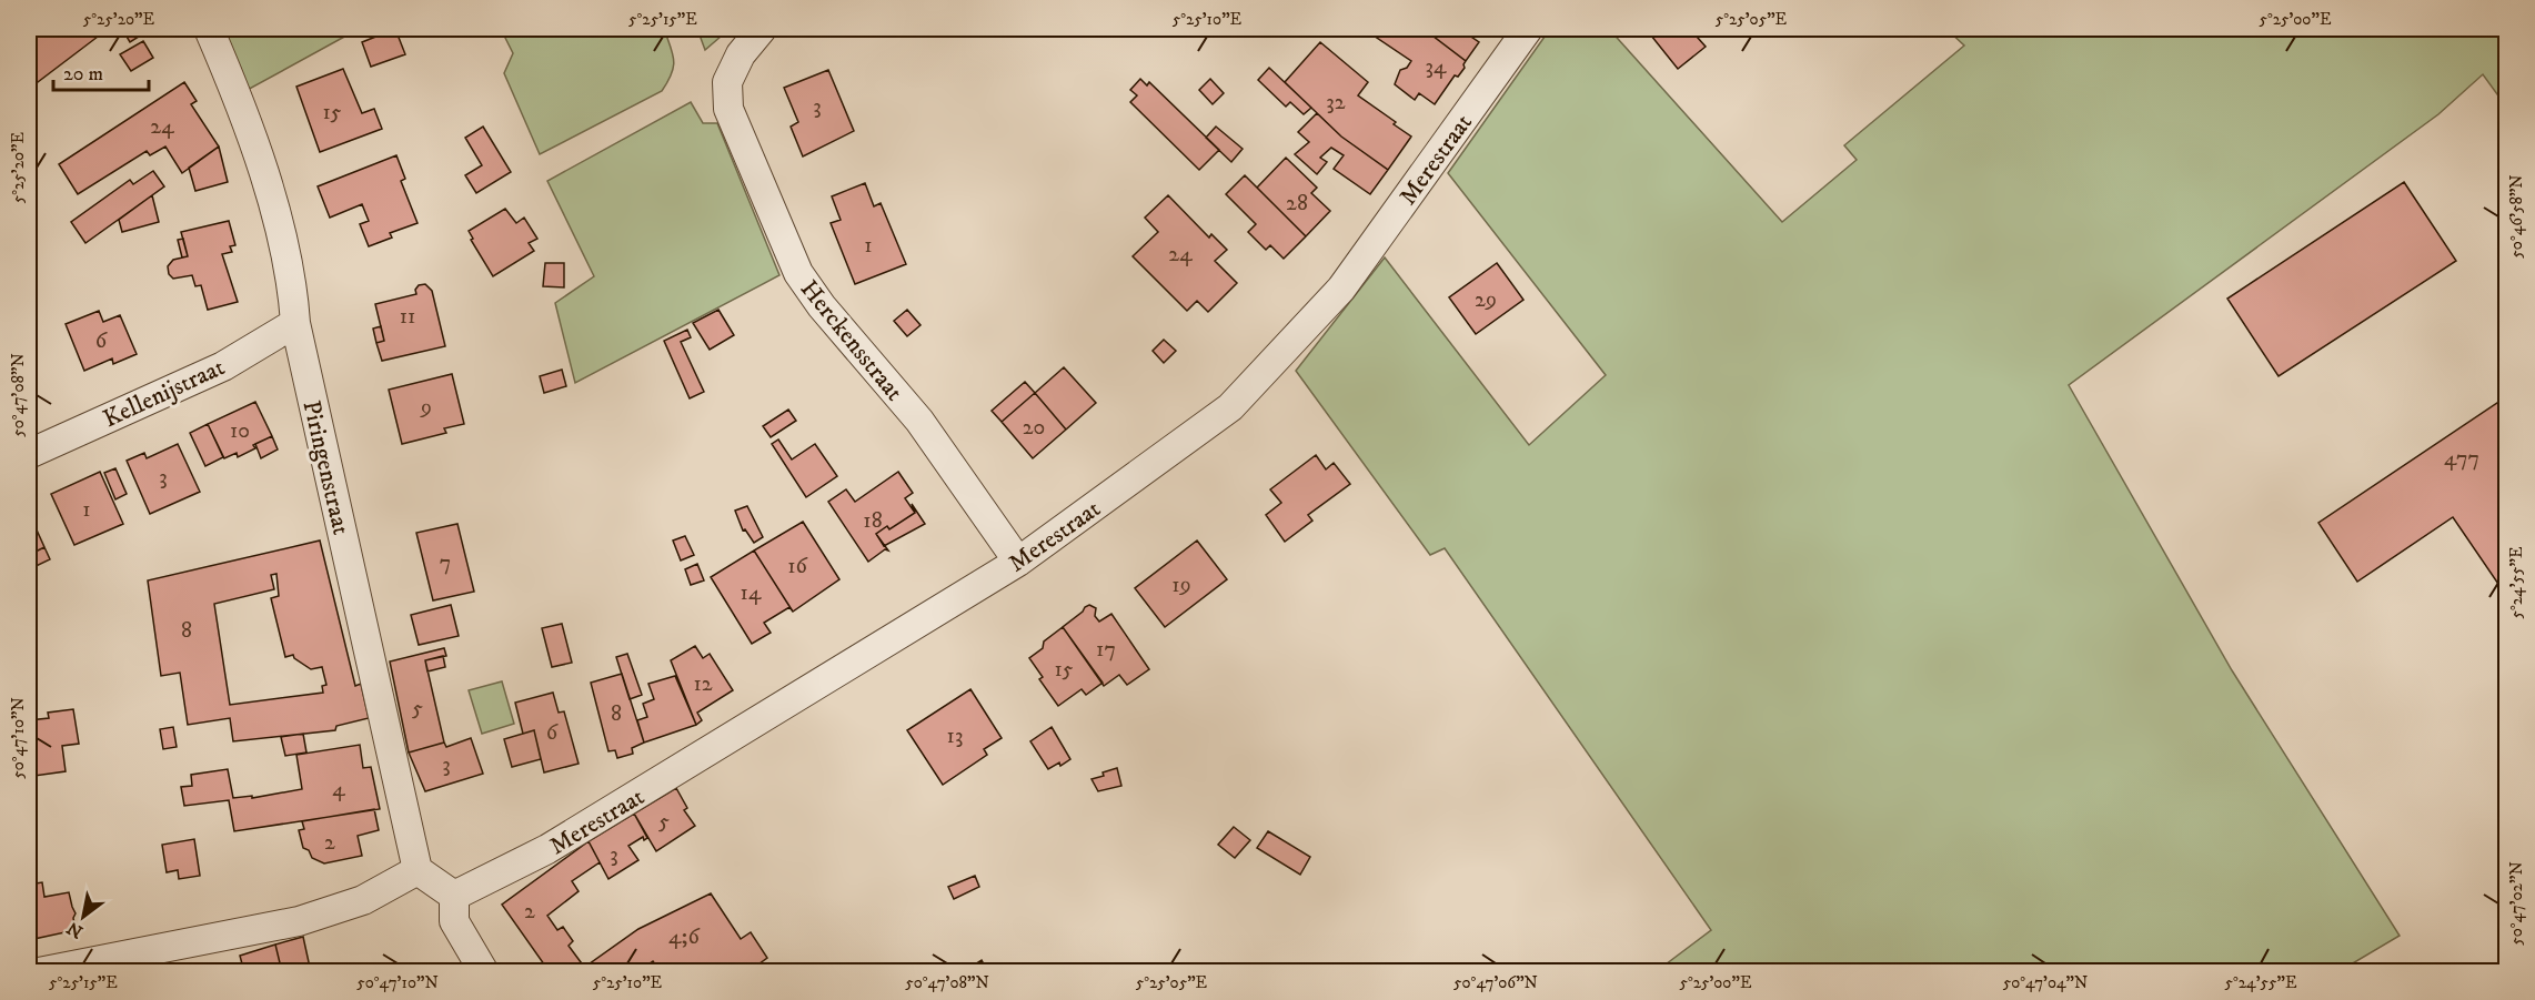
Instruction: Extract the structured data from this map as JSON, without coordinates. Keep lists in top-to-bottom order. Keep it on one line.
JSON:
{"streets":{"street":["Merestraat","Herckensstraat","Kellenijstraat","Piringenstraat"]},"crossings":[["Merestraat","Herckensstraat"],["Kellenijstraat","Piringenstraat"]],"house_numbers":["34","32","3","15","24","28","1","24","29","11","6","9","20","10","477","3","1","18","7","16","19","14","8","17","15","12","5","8","6","13","3","4","5","2","3","2","4;6"],"scale_bar":"20 m","north":"bottom left","coordinates":["5°25'20\"E","5°25'15\"E","5°25'10\"E","5°25'05\"E","5°25'00\"E","50°46'58\"N","50°47'08\"N","5°24'55\"E","50°47'10\"N","50°47'02\"N","50°47'06\"N","50°47'04\"N"]}
